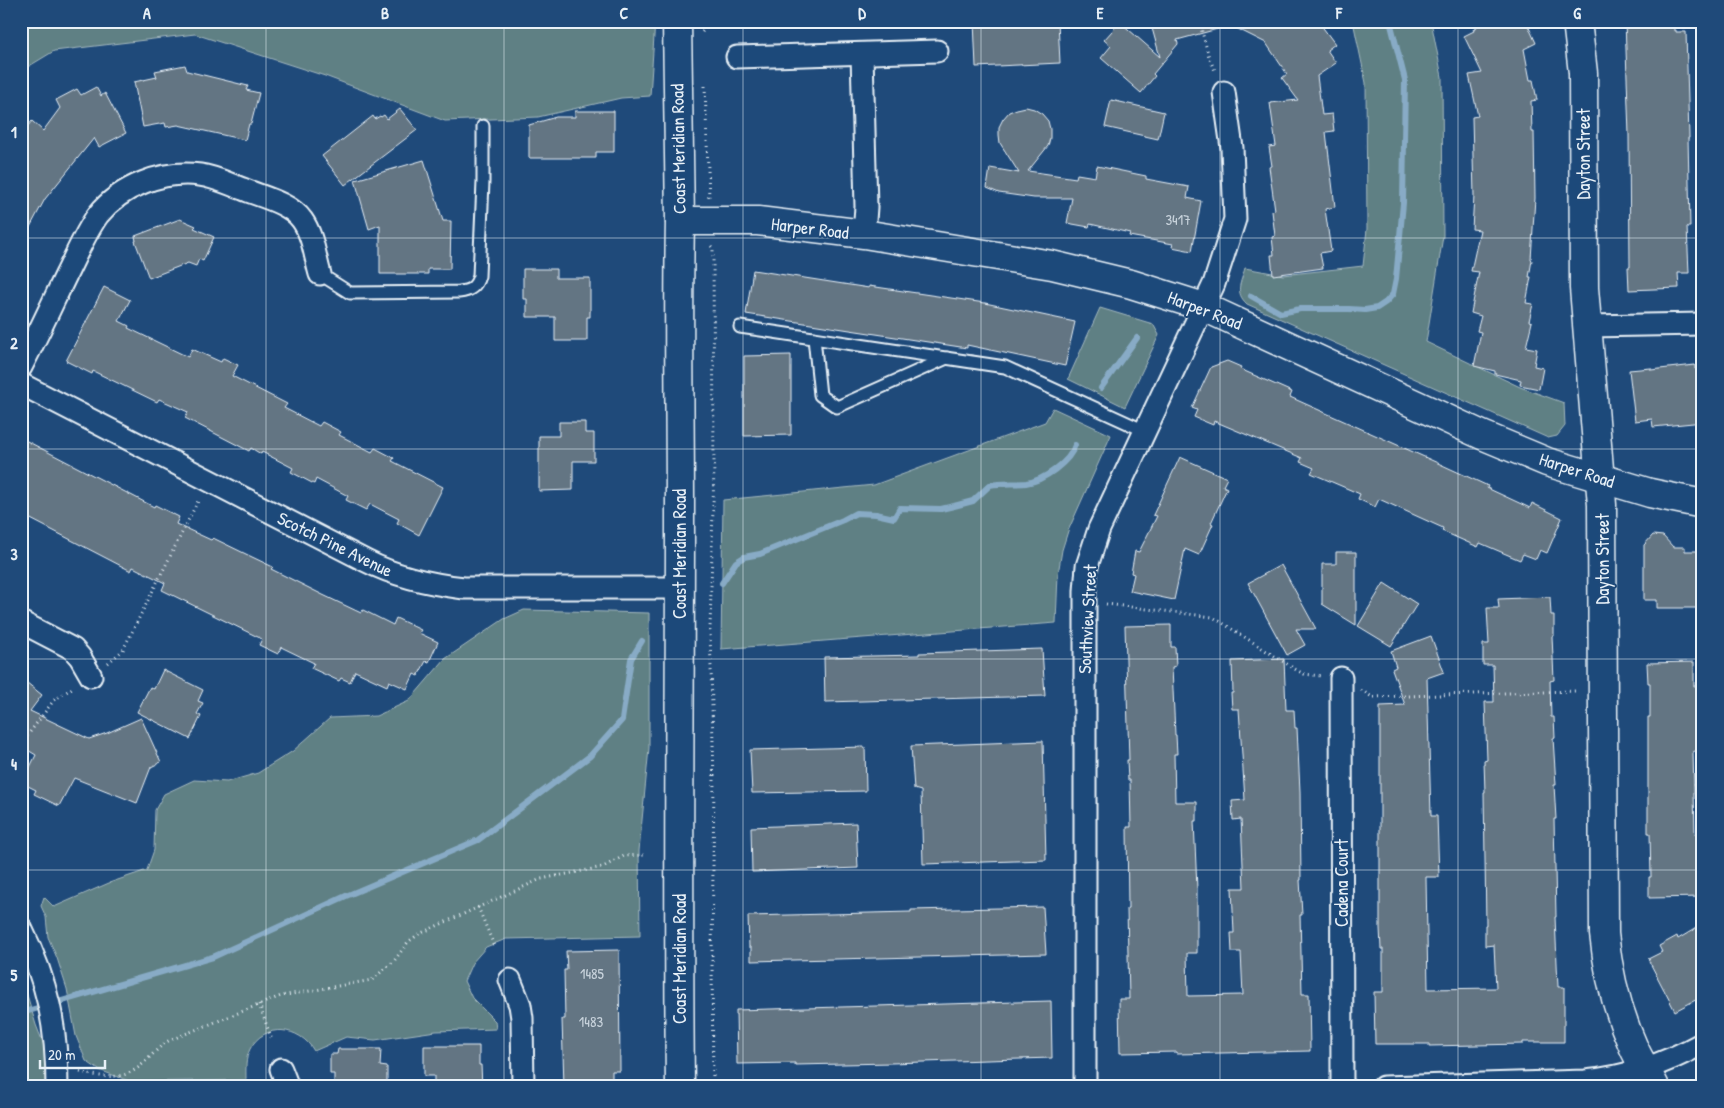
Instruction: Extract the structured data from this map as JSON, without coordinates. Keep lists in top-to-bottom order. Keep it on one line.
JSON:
{"streets":{"street":["Coast Meridian Road","Dayton Street","Harper Road","Scotch Pine Avenue","Southview Street","Cadena Court"]},"crossings":[["Coast Meridian Road","Harper Road"],["Coast Meridian Road","Scotch Pine Avenue"],["Dayton Street","Harper Road"],["Harper Road","Southview Street"]],"house_numbers":["3417","1485","1483"],"scale_bar":"20 m","grid":{"columns":["A","B","C","D","E","F","G"],"rows":["1","2","3","4","5"]}}
